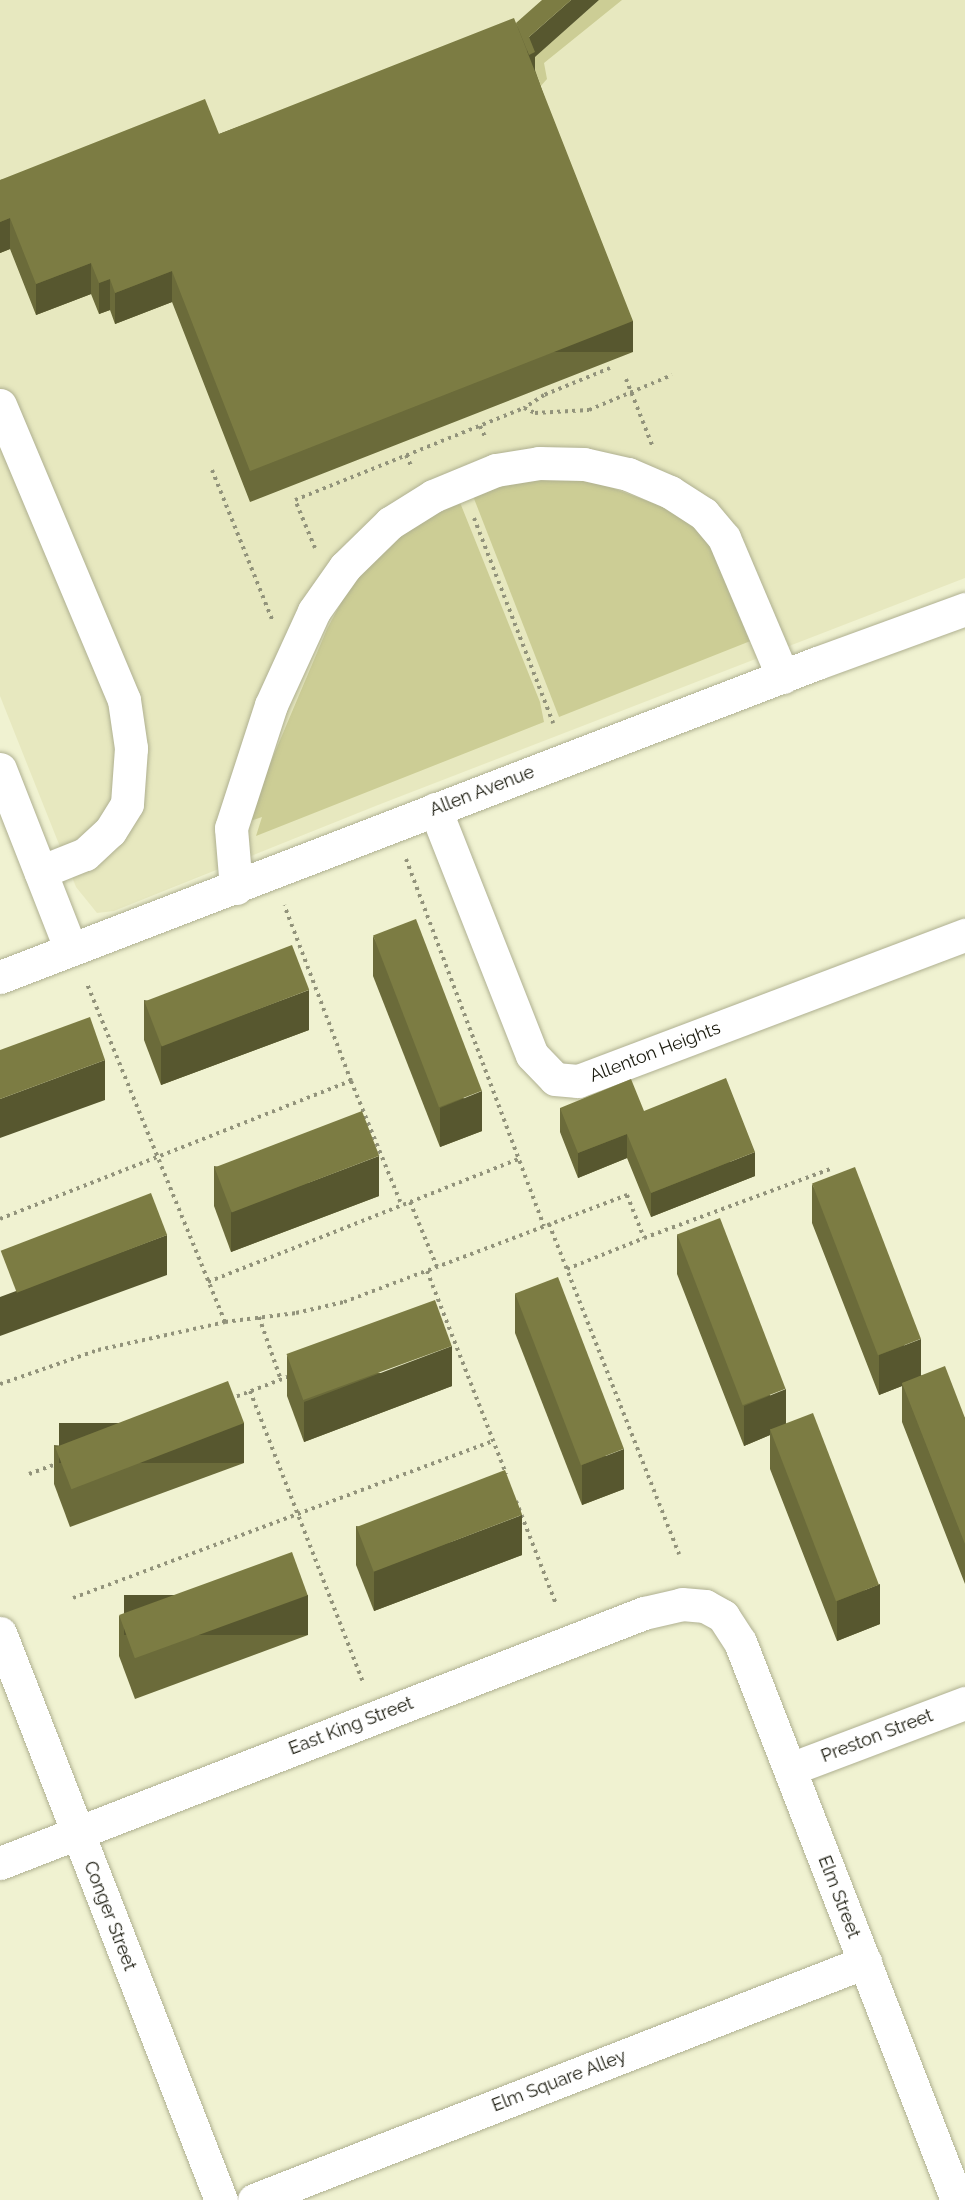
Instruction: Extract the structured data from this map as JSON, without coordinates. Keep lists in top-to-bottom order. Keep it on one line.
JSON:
{"streets":{"street":["Allen Avenue","Allenton Heights","East King Street","Preston Street","Elm Street","Conger Street","Elm Square Alley"]},"crossings":[["Allen Avenue","Allenton Heights"],["East King Street","Elm Street"],["East King Street","Conger Street"],["Preston Street","Elm Street"],["Elm Street","Elm Square Alley"]]}
